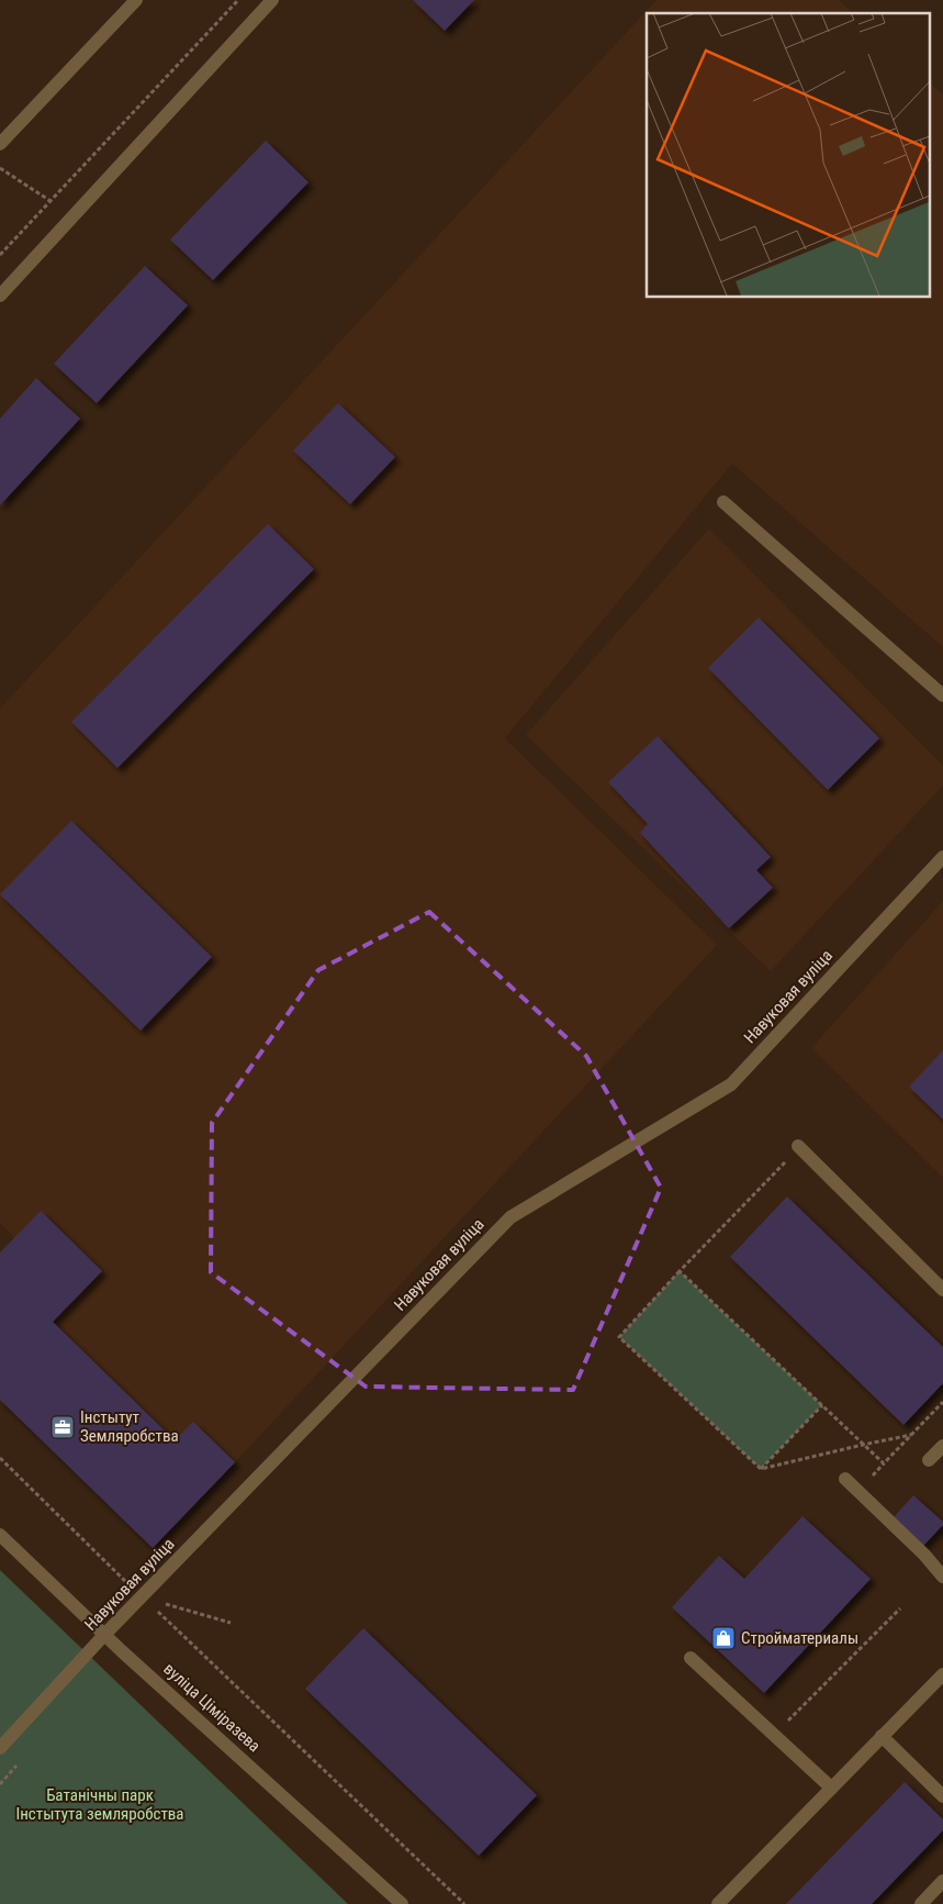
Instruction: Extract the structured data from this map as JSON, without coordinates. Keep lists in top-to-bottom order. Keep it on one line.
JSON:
{"streets":{"street":["Навуковая вуліца","вуліца Ціміразева"]},"crossings":[["Навуковая вуліца","вуліца Ціміразева"]],"parks":["Батанічны парк Інстытута земляробства"],"places":{"office":["Інстытут Земляробства"],"shop":["Стройматериалы"]}}
